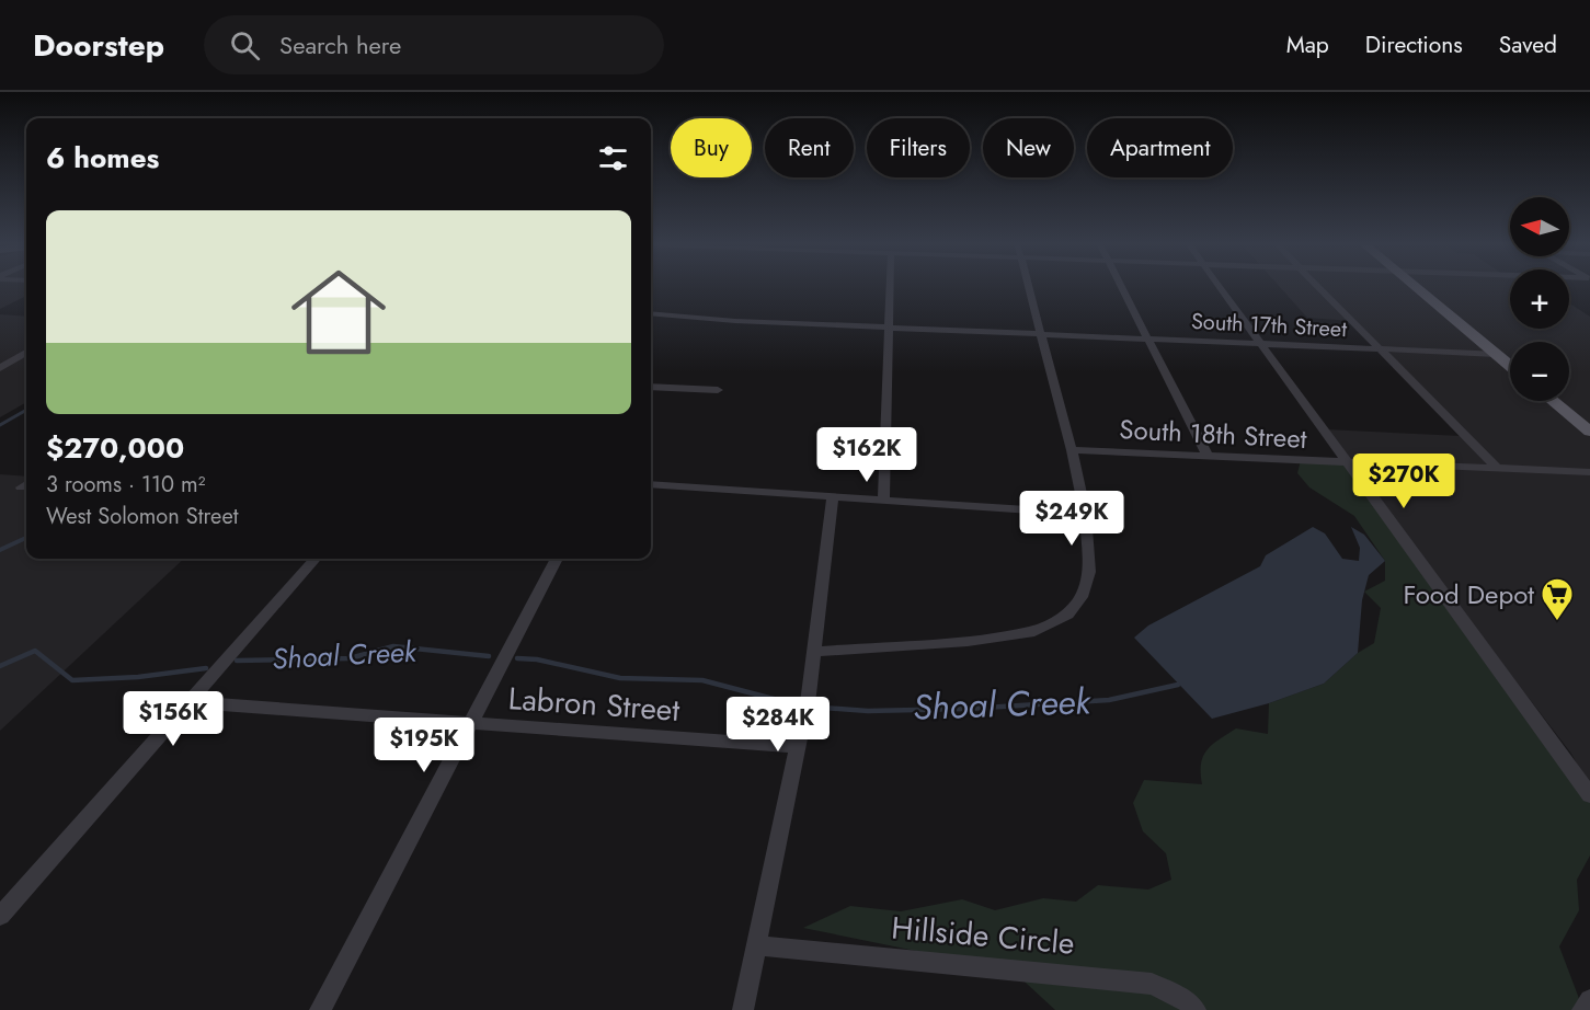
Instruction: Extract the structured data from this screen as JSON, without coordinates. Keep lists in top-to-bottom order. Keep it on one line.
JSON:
{"streets":{"street":["South 17th Street","South 18th Street","Labron Street","Hillside Circle"]},"water":["Shoal Creek"],"places":{"supermarket":["Food Depot"]},"north":"left","page":{"header":"Doorstep","search":"Search here","nav":["Map","Directions","Saved"],"chip":["Buy","Rent","Filters","New","Apartment"],"heading":"6 homes","map_buttons":["+","−"],"list":[{"name":"$270,000","note":"3 rooms · 110 m² · West Solomon Street"}],"price":["$162K","$270K","$249K","$156K","$284K","$195K"]}}
